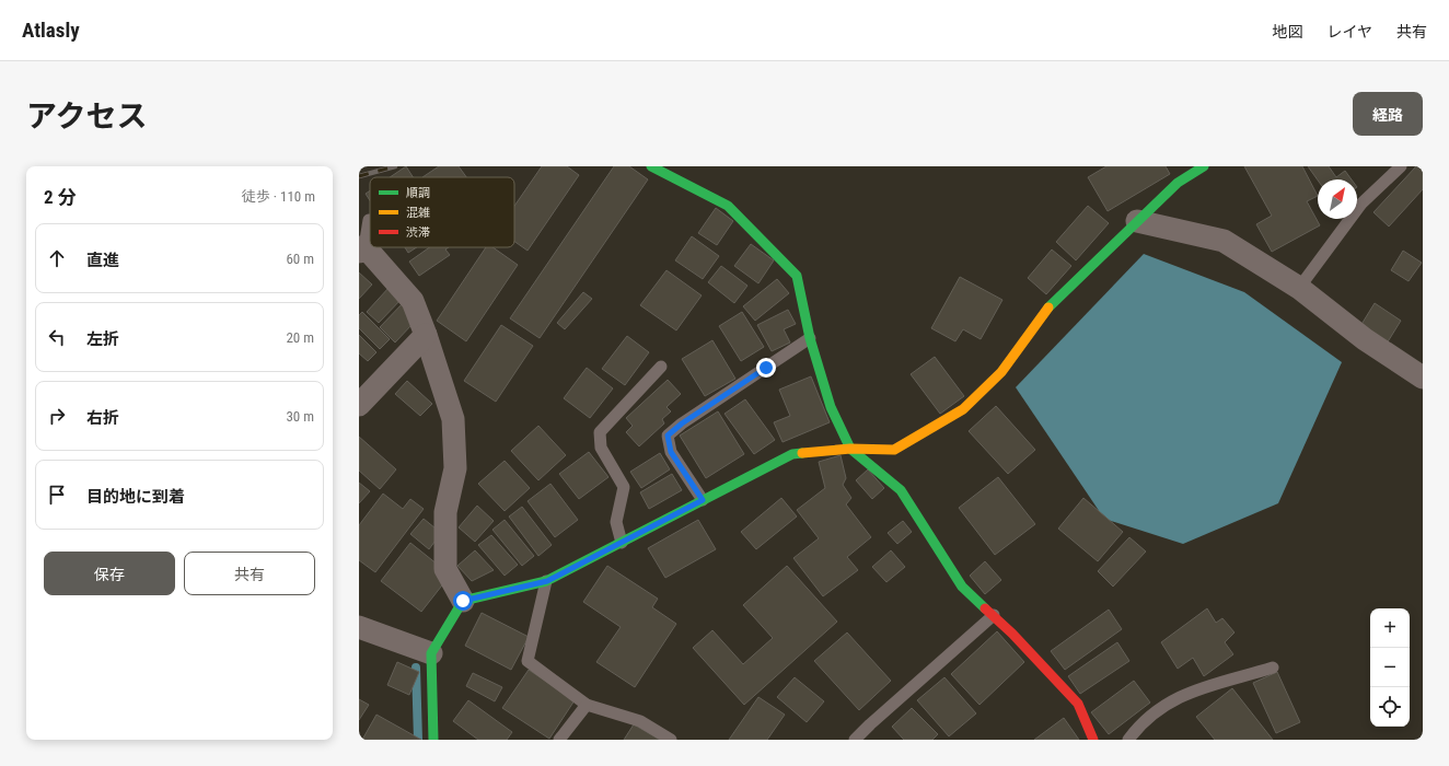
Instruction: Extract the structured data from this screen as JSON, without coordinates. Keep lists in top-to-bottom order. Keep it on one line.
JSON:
{"legend":["順調","混雑","渋滞"],"north":"top right","page":{"header":"Atlasly","nav":["地図","レイヤ","共有"],"title":"アクセス","buttons":["経路",["保存","共有"]],"heading":["2 分","徒歩 · 110 m"],"list":[["直進","60 m"],["左折","20 m"],["右折","30 m"],"目的地に到着"],"map_buttons":["+","−"]}}
